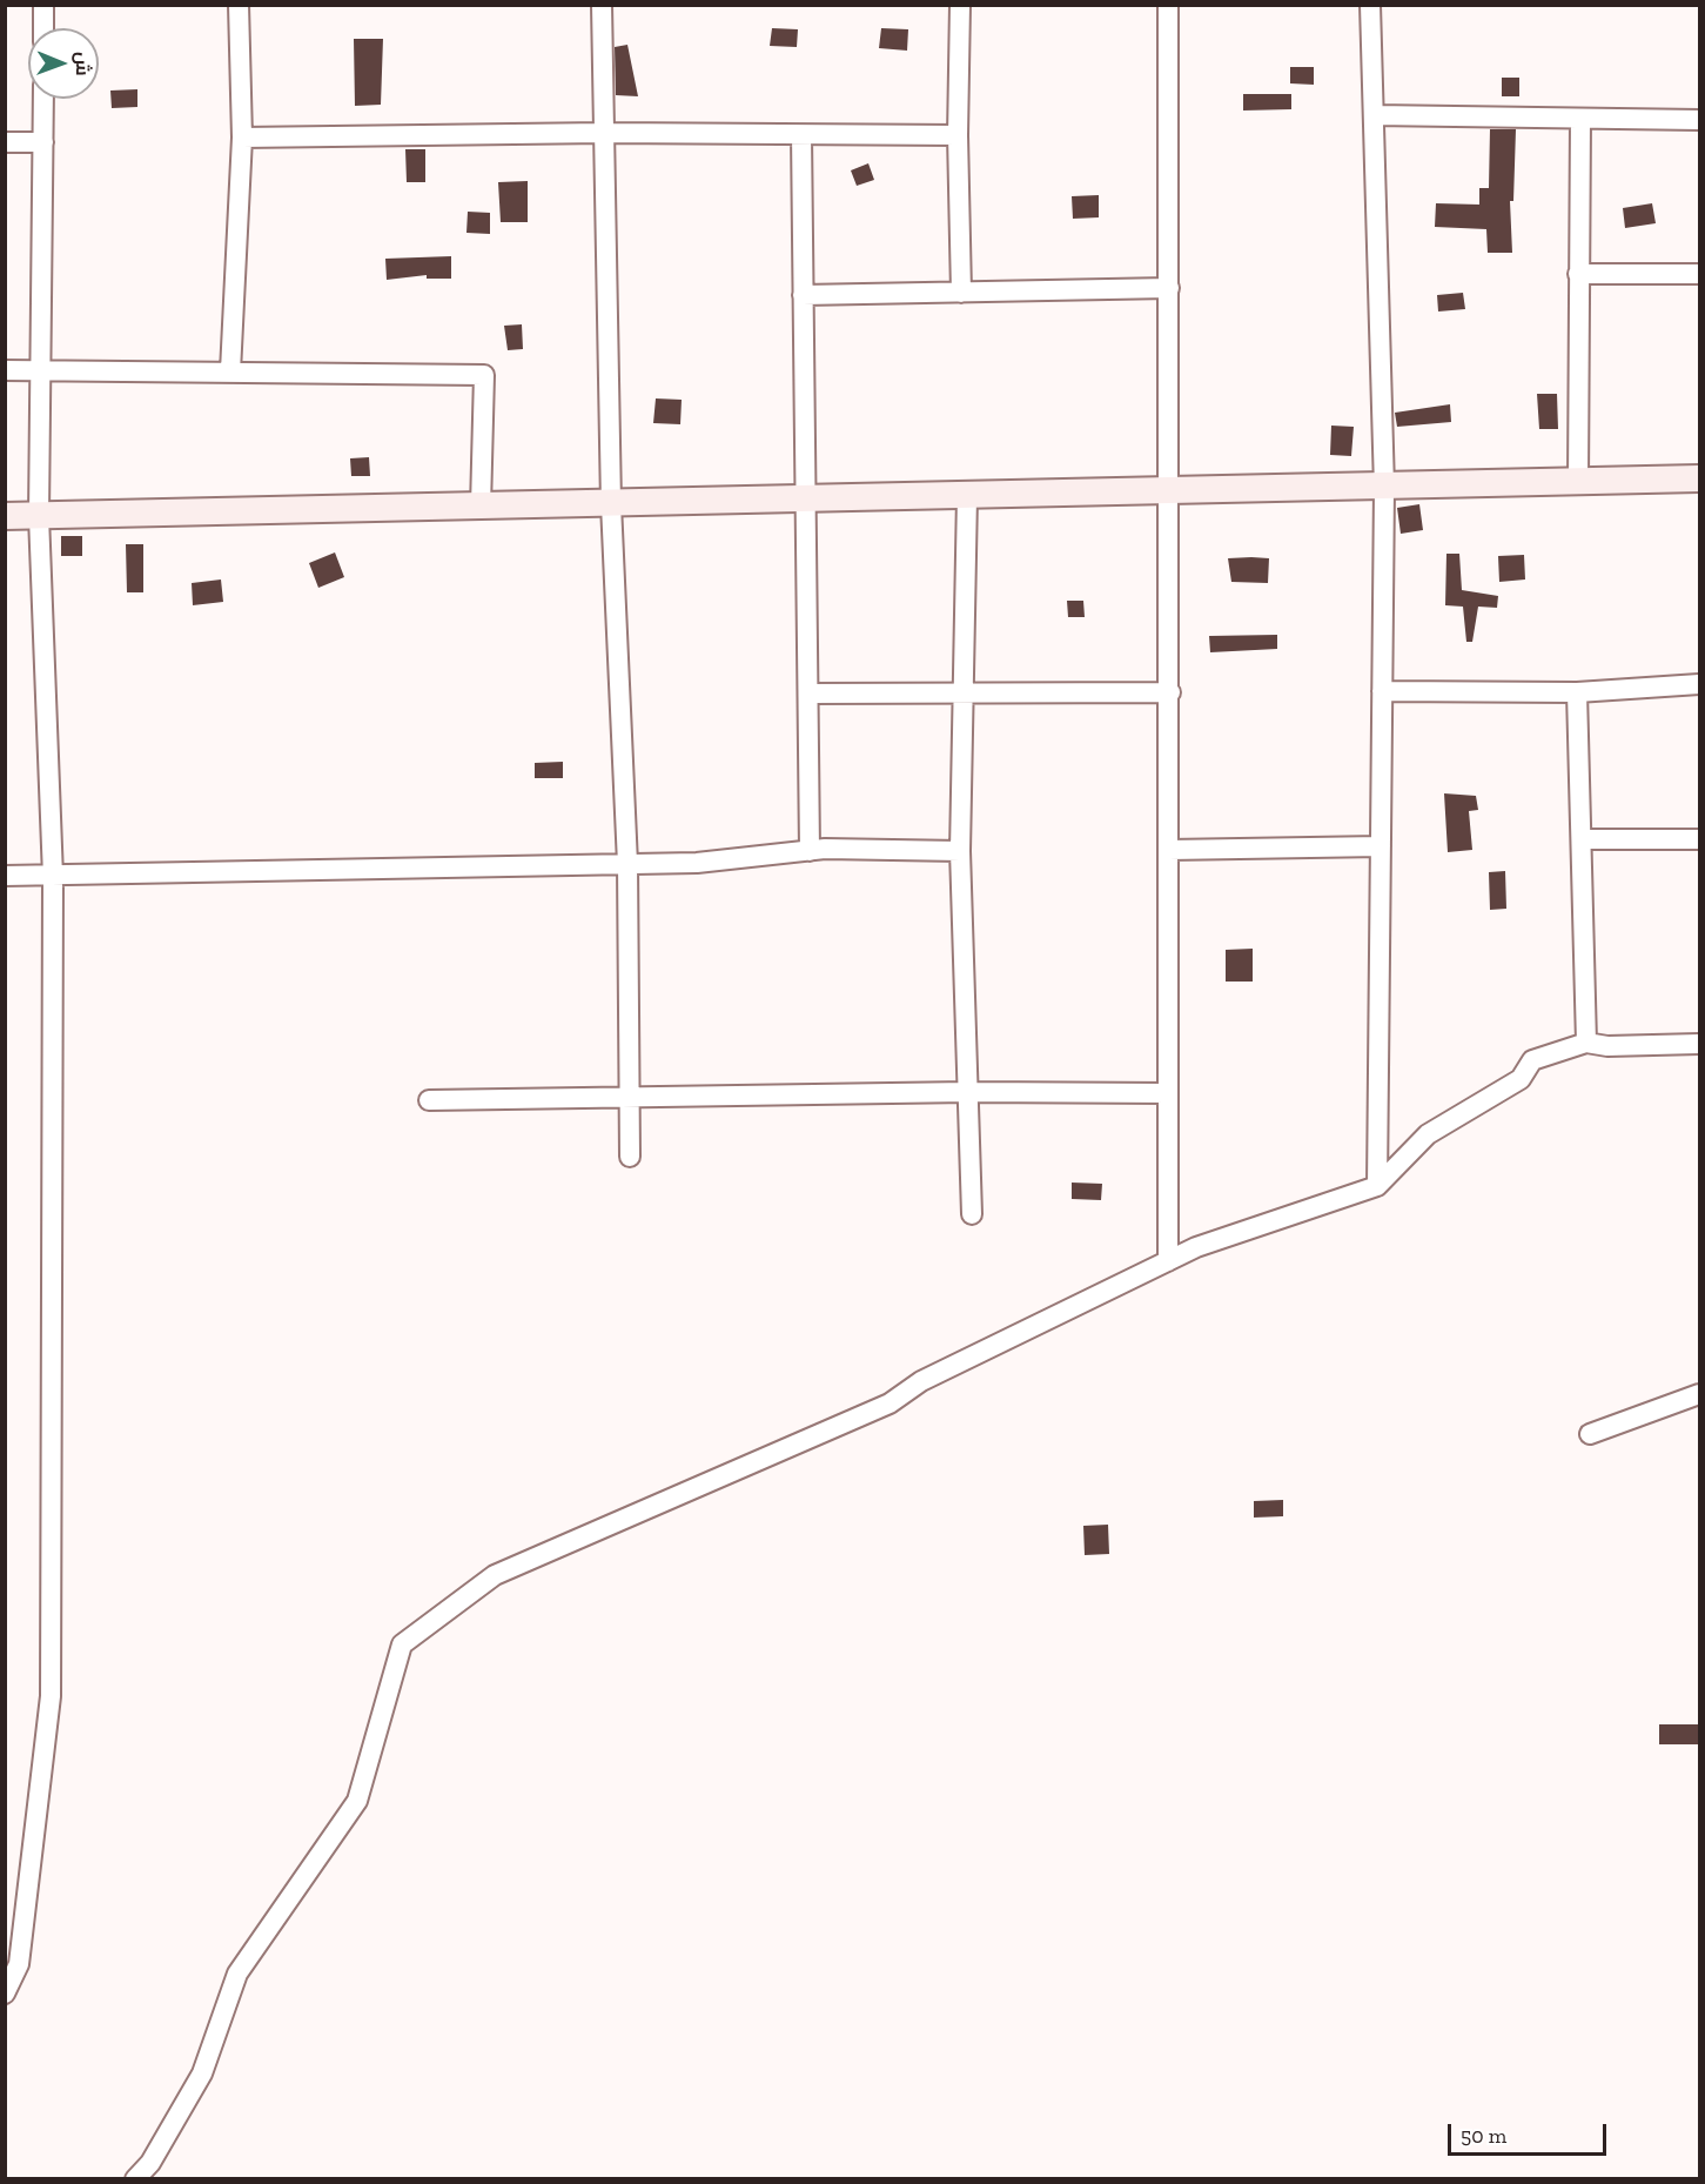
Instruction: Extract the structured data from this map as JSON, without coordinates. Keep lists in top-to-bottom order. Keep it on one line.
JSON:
{"scale_bar":"50 m","north":"right"}
